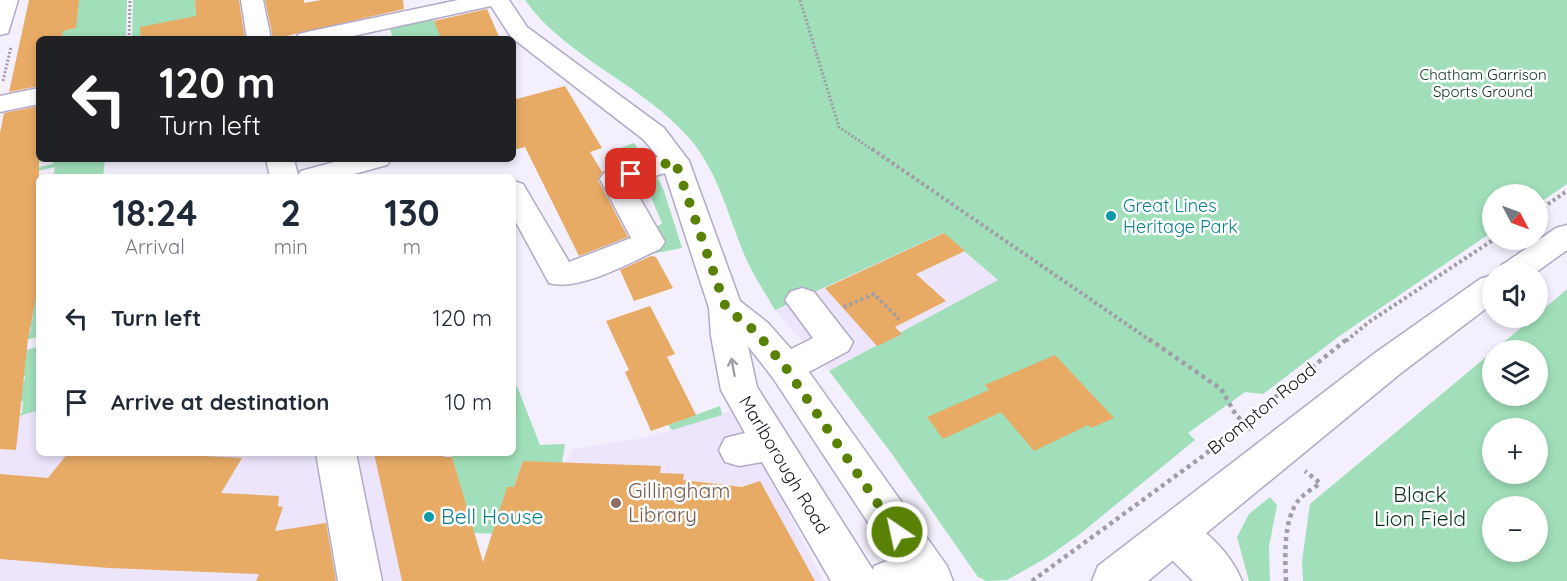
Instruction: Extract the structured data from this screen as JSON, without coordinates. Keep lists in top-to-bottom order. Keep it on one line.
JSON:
{"streets":{"street":["Marlborough Road"],"path":["Brompton Road"]},"parks":["Chatham Garrison Sports Ground","Black Lion Field"],"places":["Great Lines Heritage Park","Gillingham Library","Bell House"],"north":"bottom right","page":{"turn":["120 m","Turn left"],"eta":["18:24","Arrival","2","min","130","m"],"map_buttons":["+","−"],"list":[{"name":"Turn left","value":"120 m"},{"name":"Arrive at destination","value":"10 m"}]}}
